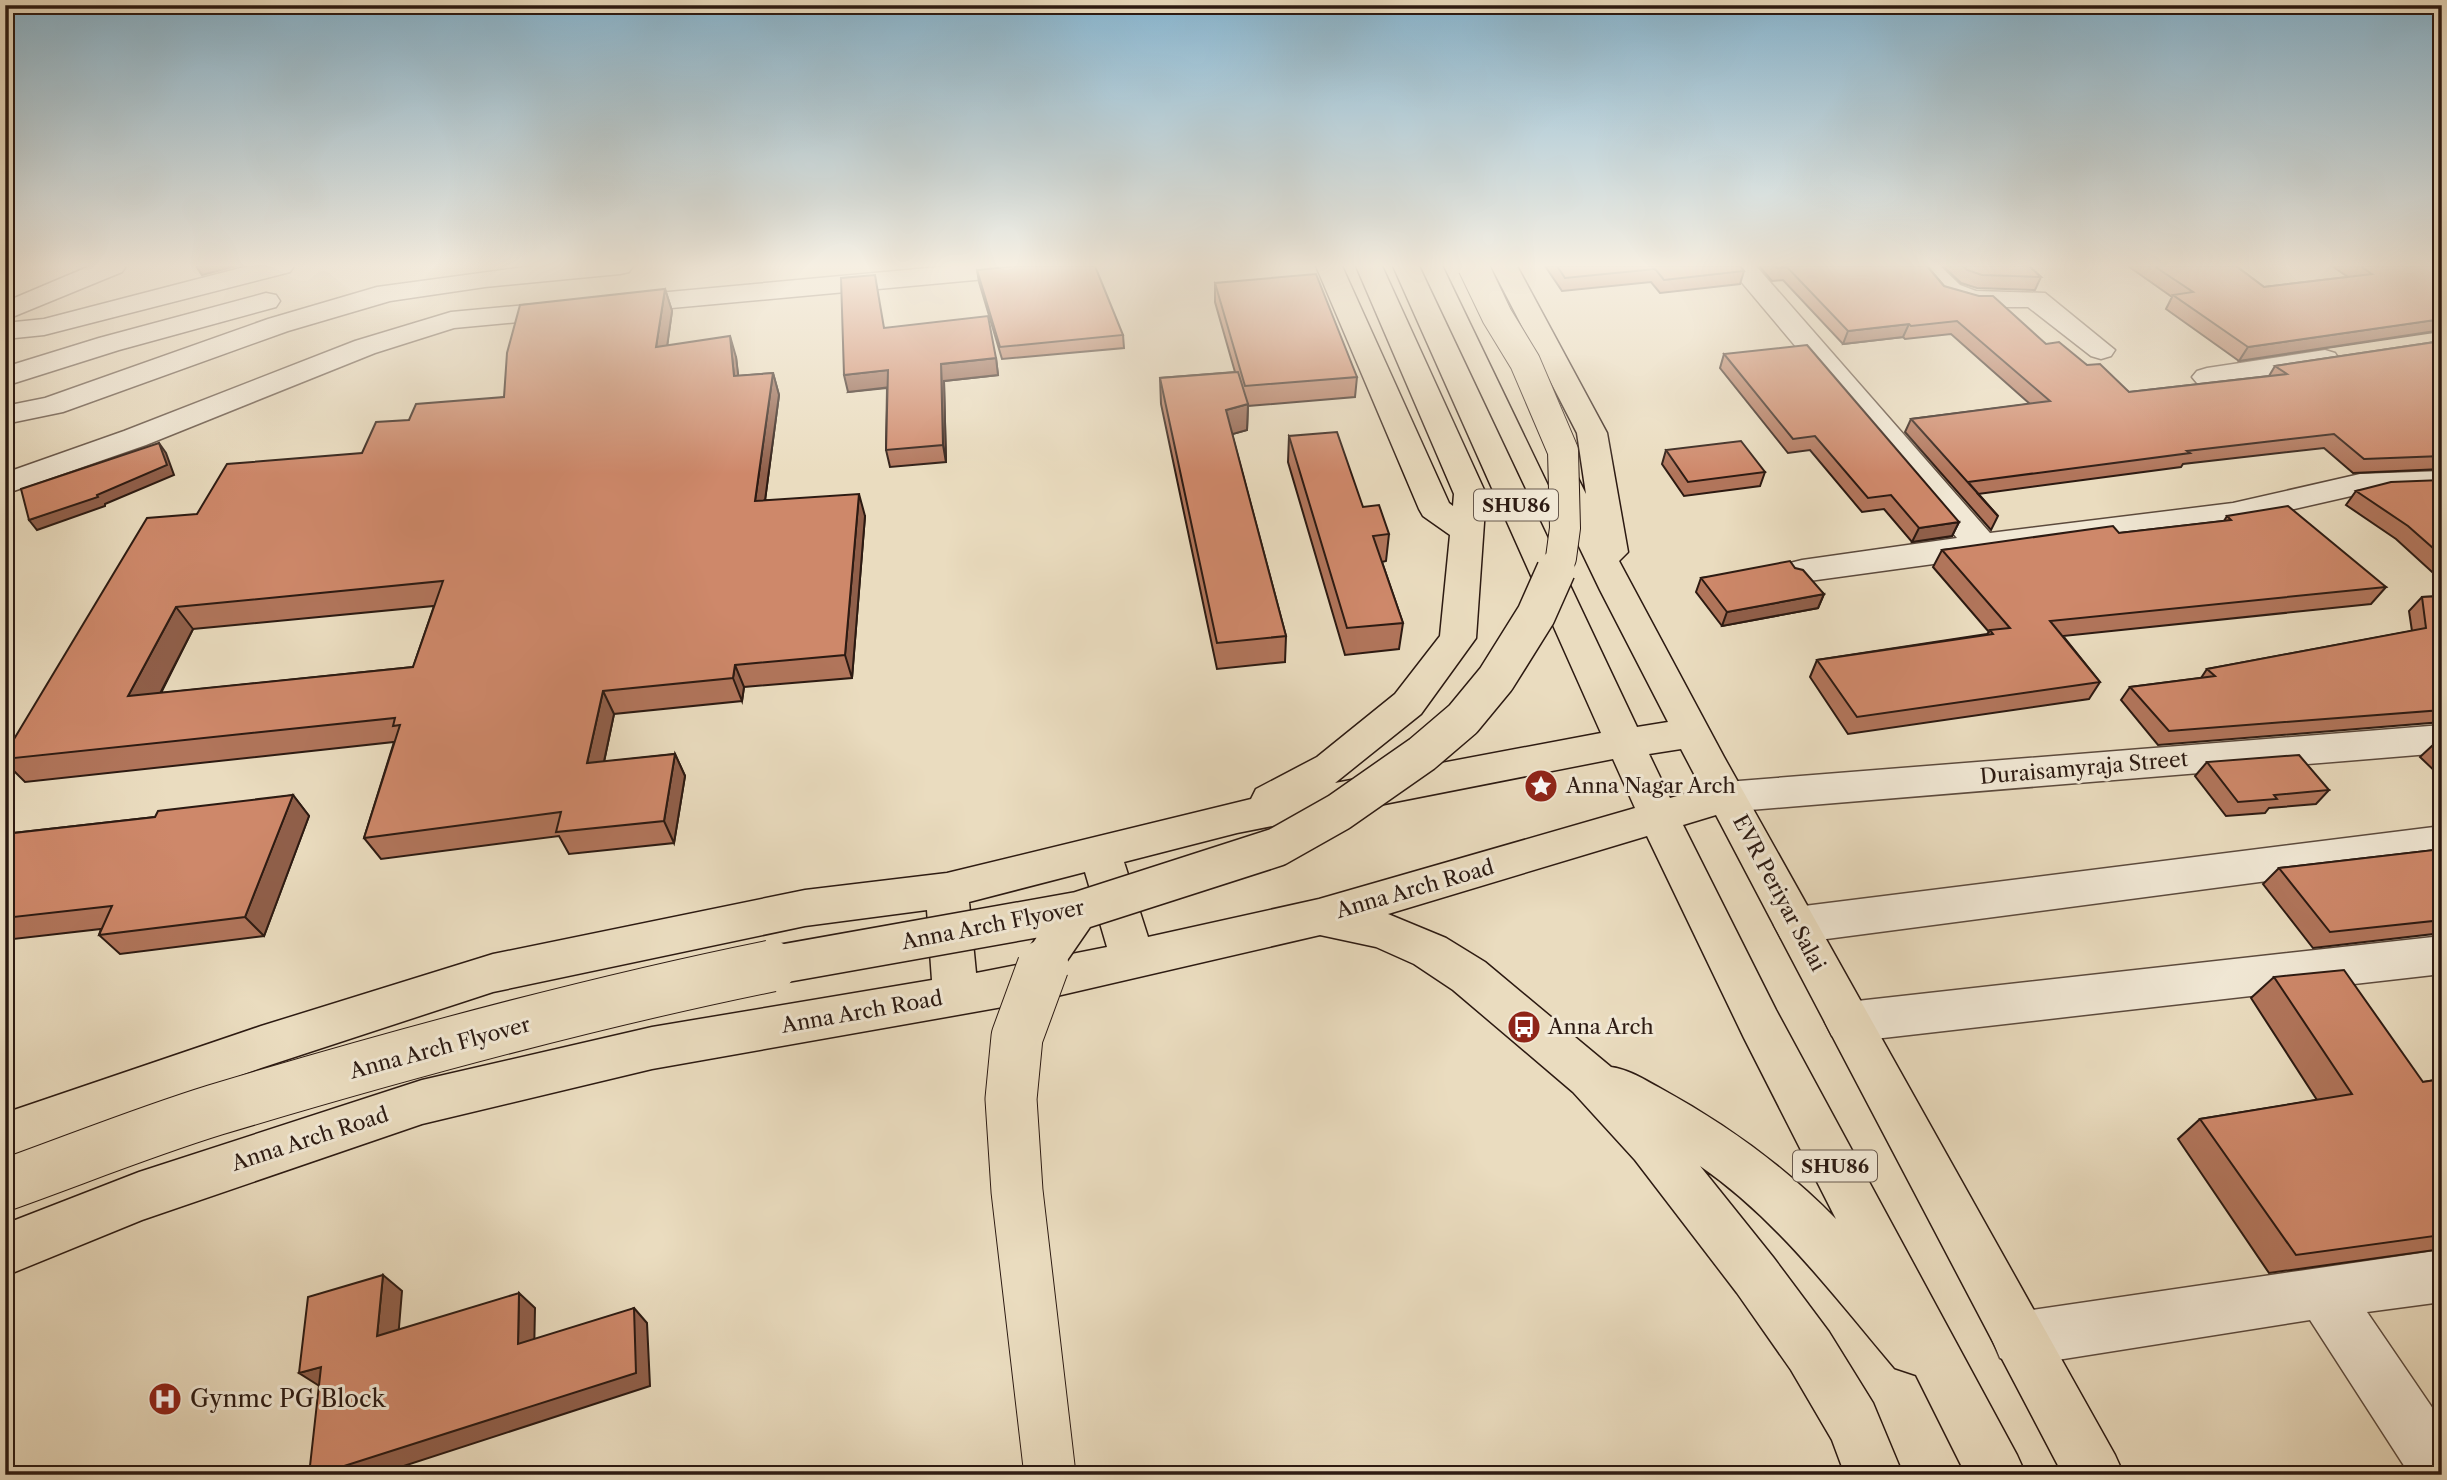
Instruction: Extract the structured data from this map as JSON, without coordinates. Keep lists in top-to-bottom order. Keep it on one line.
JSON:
{"streets":{"main road":["SHU86","Anna Arch Road","EVR Periyar Salai","Anna Arch Flyover"],"street":["Duraisamyraja Street"]},"crossings":[["SHU86","Anna Arch Road"],["Duraisamyraja Street","Anna Arch Road"],["Duraisamyraja Street","EVR Periyar Salai"],["Anna Arch Road","EVR Periyar Salai"]],"places":{"place":["Anna Nagar Arch"],"bus stop":["Anna Arch"],"hospital":["Gynmc PG Block"]}}
